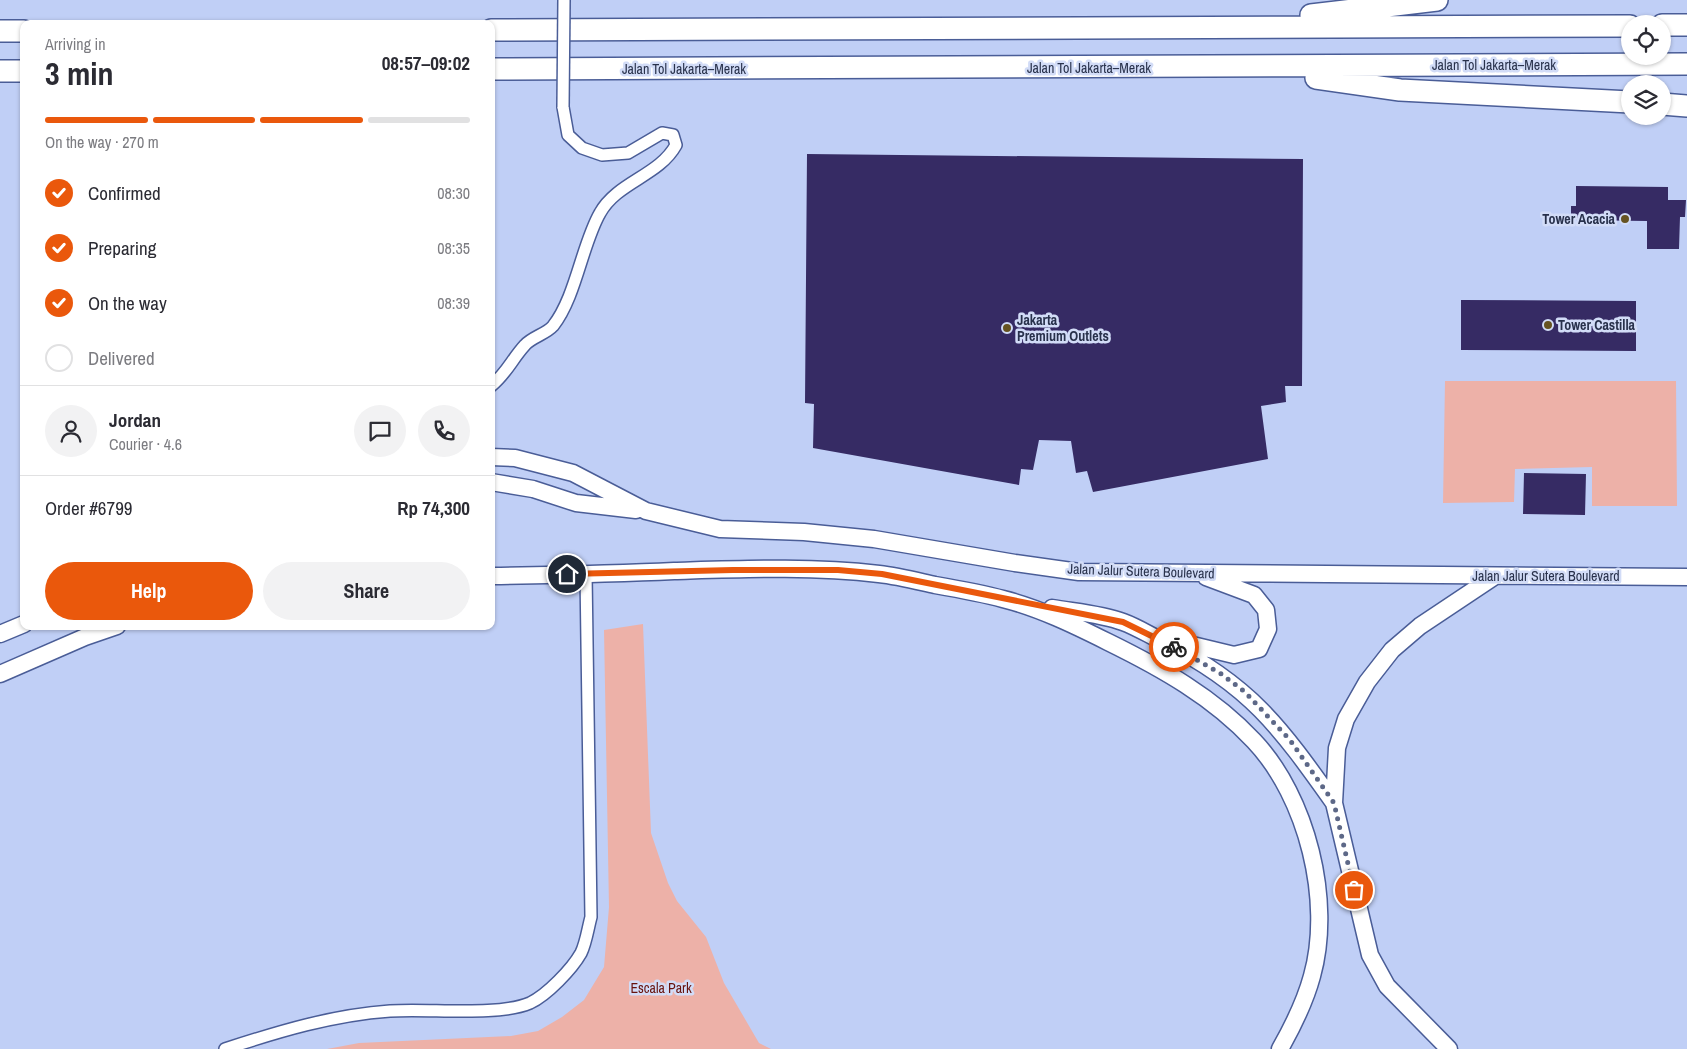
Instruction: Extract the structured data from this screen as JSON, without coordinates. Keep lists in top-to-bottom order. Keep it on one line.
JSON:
{"streets":{"highway":["Jalan Tol Jakarta–Merak"],"main road":["Jalan Jalur Sutera Boulevard"]},"parks":["Escala Park"],"places":["Tower Acacia","Tower Castilla","Jakarta Premium Outlets"],"page":{"heading":["3 min","Arriving in","08:57–09:02"],"panel":["Jordan","Courier · 4.6","Order #6799","Rp 74,300"],"bar":"On the way · 270 m","list":[["Confirmed","08:30"],["Preparing","08:35"],["On the way","08:39"],"Delivered"],"buttons":["Help","Share"]}}
